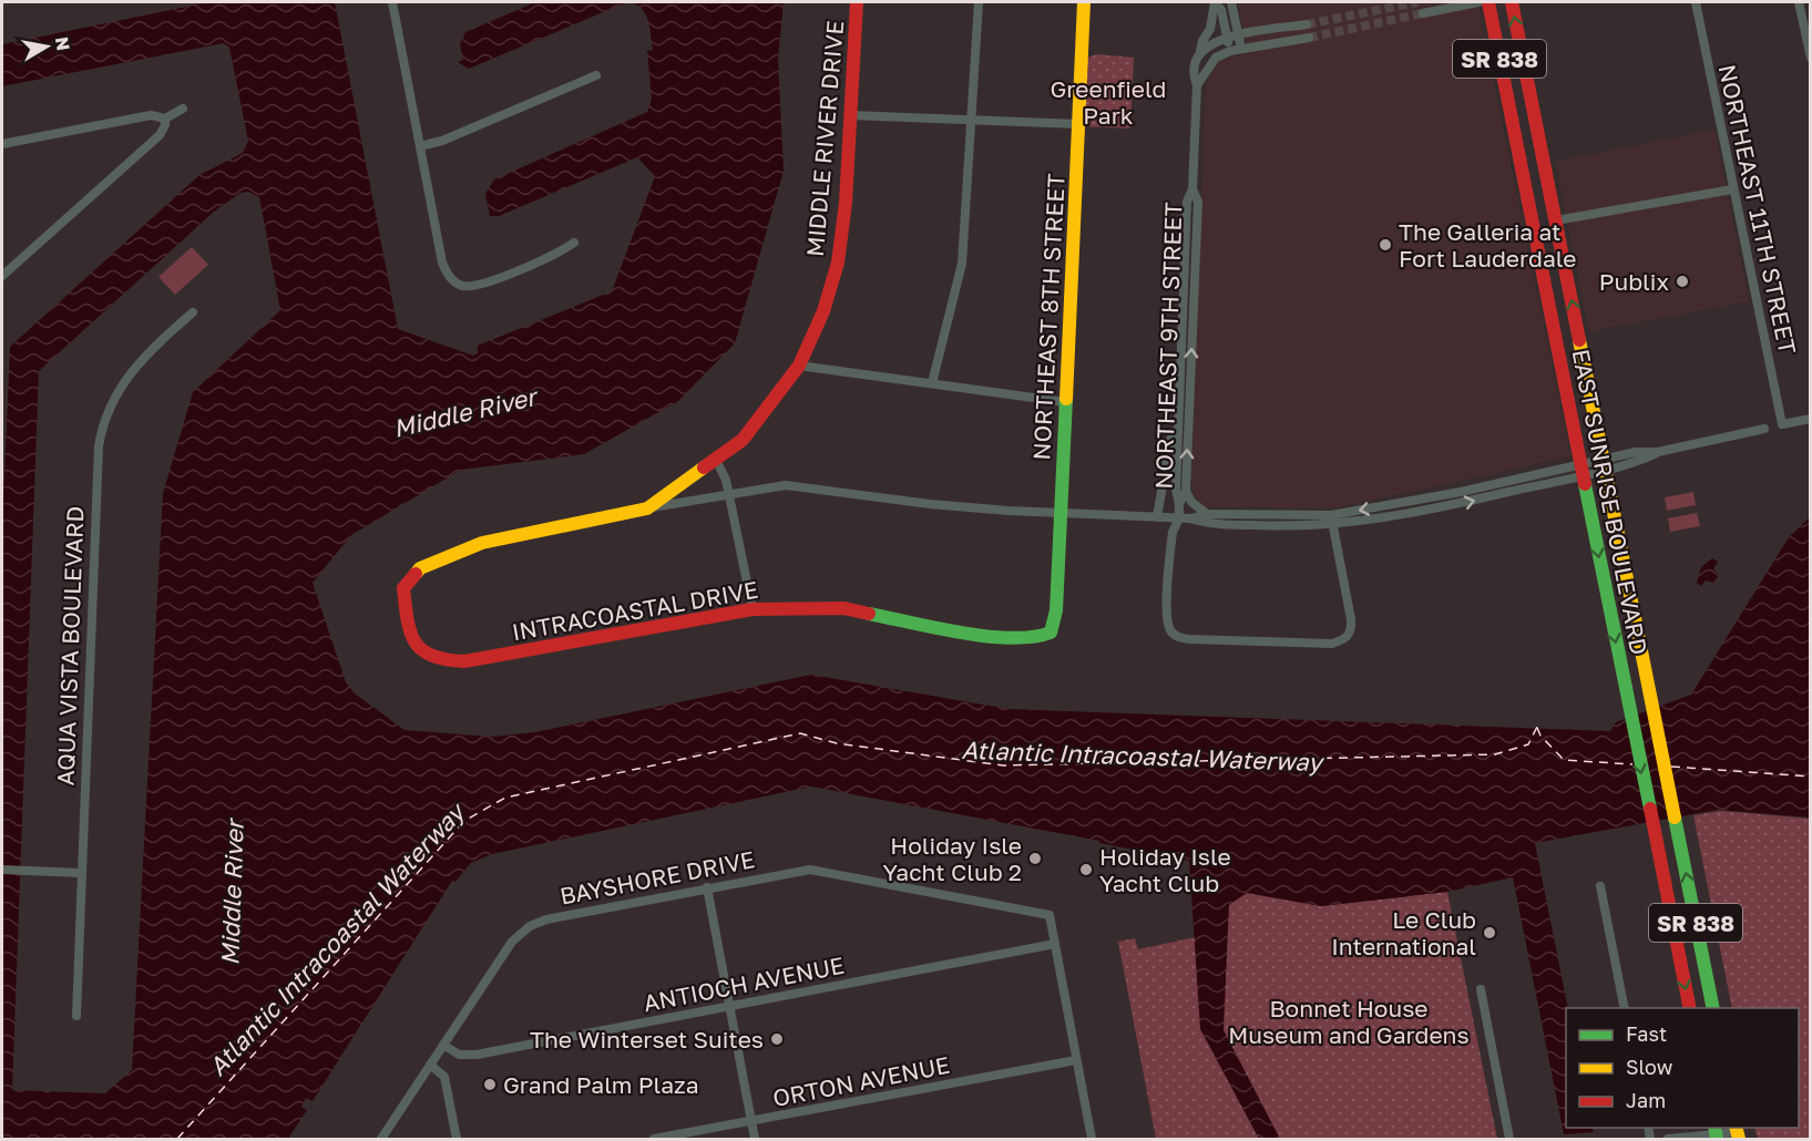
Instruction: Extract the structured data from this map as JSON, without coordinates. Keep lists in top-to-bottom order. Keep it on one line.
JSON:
{"streets":{"street":["SR 838","MIDDLE RIVER DRIVE","NORTHEAST 11TH STREET","NORTHEAST 8TH STREET","NORTHEAST 9TH STREET","EAST SUNRISE BOULEVARD","INTRACOASTAL DRIVE","AQUA VISTA BOULEVARD","BAYSHORE DRIVE","ANTIOCH AVENUE","ORTON AVENUE"]},"crossings":[["MIDDLE RIVER DRIVE","INTRACOASTAL DRIVE"],["NORTHEAST 8TH STREET","INTRACOASTAL DRIVE"],["BAYSHORE DRIVE","ANTIOCH AVENUE"]],"water":["Middle River","Atlantic Intracoastal Waterway"],"parks":["Greenfield Park","Bonnet House Museum and Gardens"],"places":["The Galleria at Fort Lauderdale","Publix","Holiday Isle Yacht Club 2","Holiday Isle Yacht Club","Le Club International","The Winterset Suites","Grand Palm Plaza"],"legend":["Fast","Slow","Jam"],"north":"right"}
